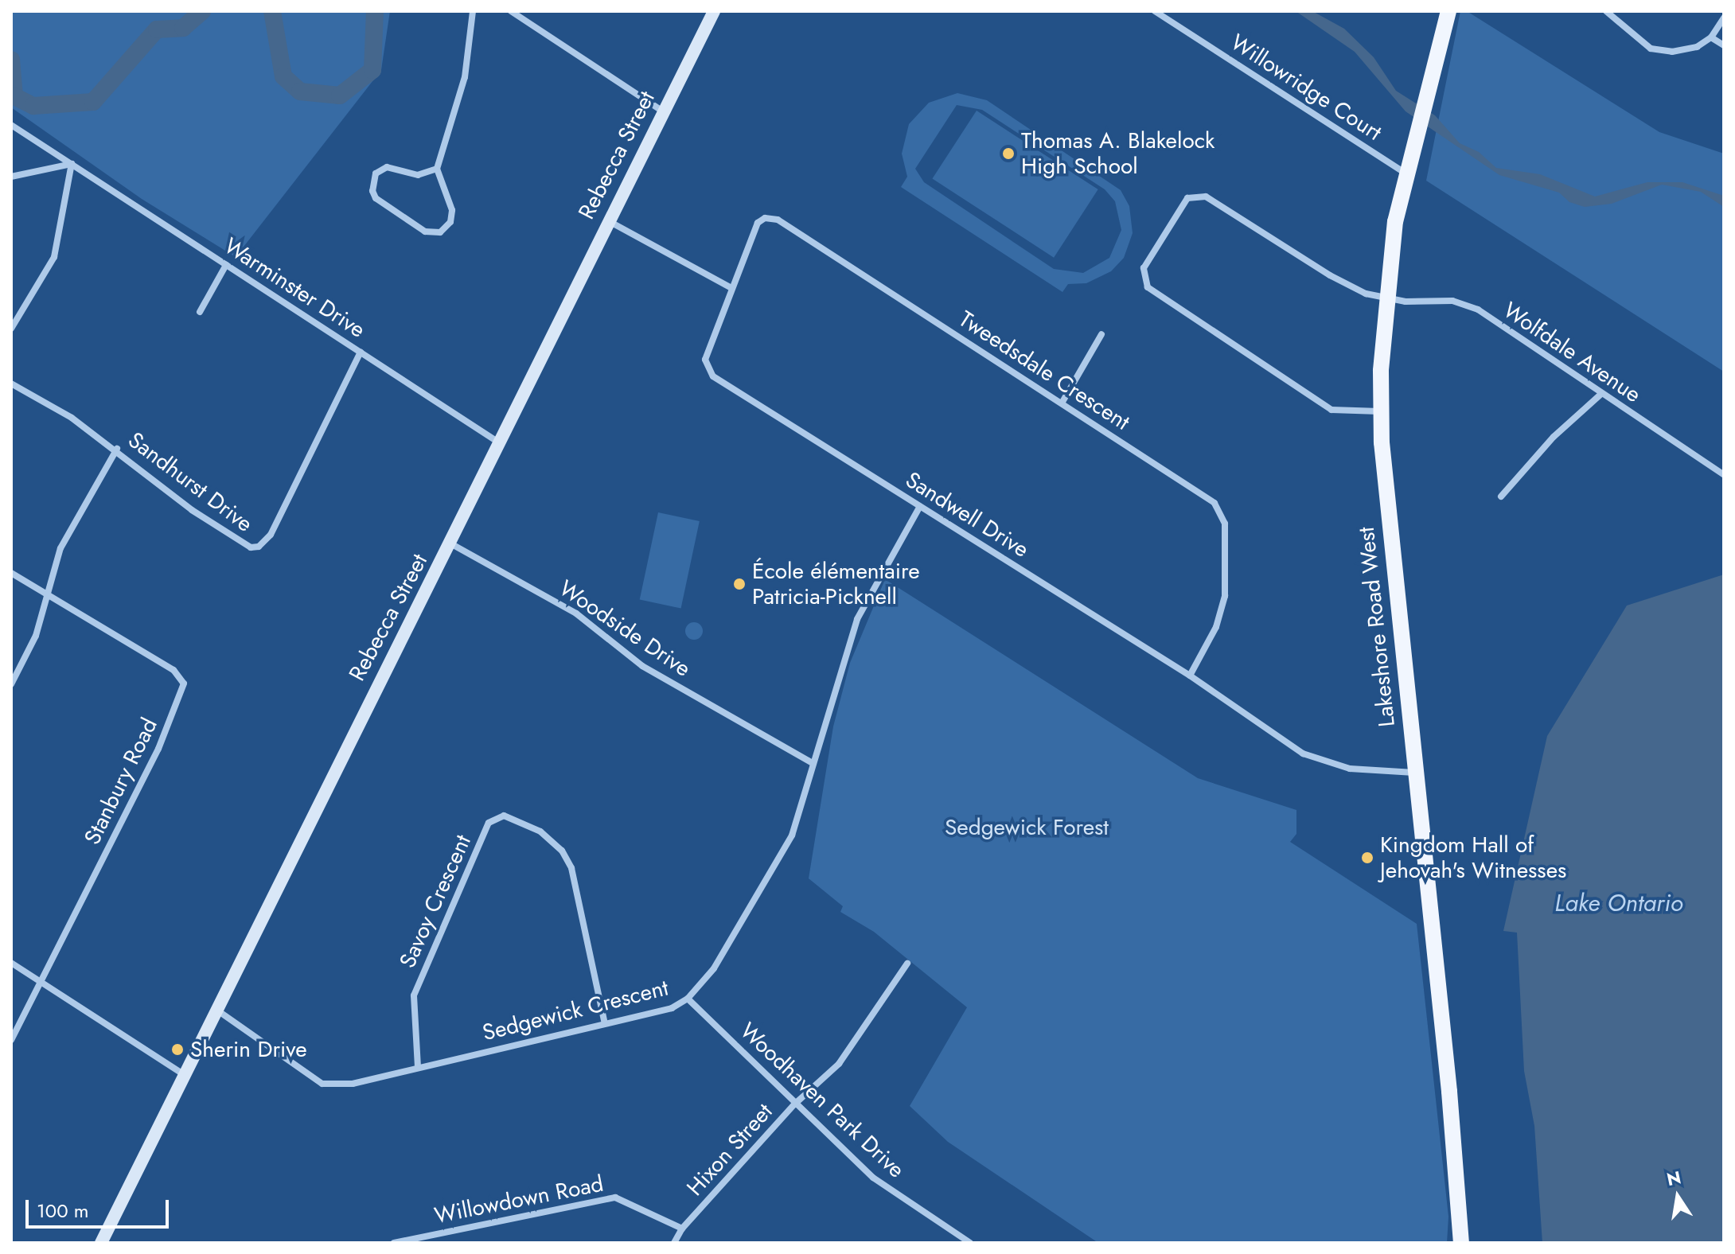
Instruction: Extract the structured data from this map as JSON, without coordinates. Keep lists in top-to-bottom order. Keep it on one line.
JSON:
{"streets":{"main road":["Rebecca Street","Lakeshore Road West"],"street":["Willowridge Court","Warminster Drive","Wolfdale Avenue","Tweedsdale Crescent","Sandhurst Drive","Sandwell Drive","Woodside Drive","Stanbury Road","Savoy Crescent","Sedgewick Crescent","Woodhaven Park Drive","Hixon Street","Willowdown Road"]},"crossings":[["Willowridge Court","Lakeshore Road West"],["Rebecca Street","Warminster Drive"],["Rebecca Street","Woodside Drive"],["Rebecca Street","Sedgewick Crescent"],["Warminster Drive","Sandhurst Drive"],["Wolfdale Avenue","Lakeshore Road West"],["Tweedsdale Crescent","Sandwell Drive"],["Sandwell Drive","Lakeshore Road West"],["Sandwell Drive","Sedgewick Crescent"],["Woodside Drive","Sedgewick Crescent"],["Savoy Crescent","Sedgewick Crescent"],["Sedgewick Crescent","Woodhaven Park Drive"],["Woodhaven Park Drive","Hixon Street"],["Hixon Street","Willowdown Road"]],"water":["Lake Ontario"],"parks":["Sedgewick Forest"],"places":["Thomas A. Blakelock High School","École élémentaire Patricia-Picknell","Kingdom Hall of Jehovah's Witnesses","Sherin Drive"],"scale_bar":"100 m","north":"top"}
